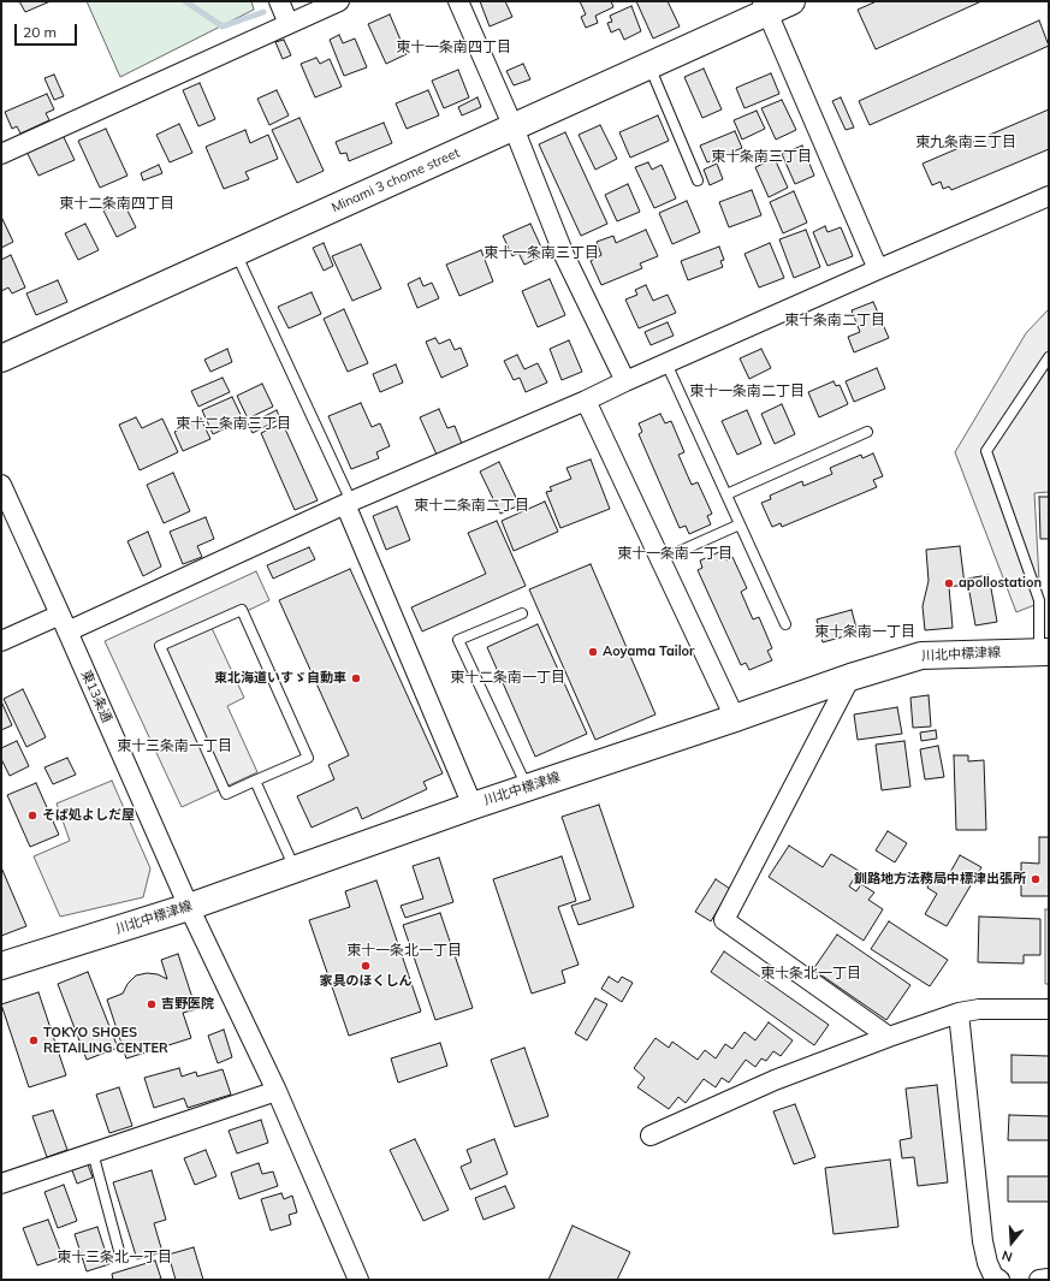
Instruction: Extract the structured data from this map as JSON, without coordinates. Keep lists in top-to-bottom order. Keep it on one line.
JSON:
{"streets":{"main road":["Minami 3 chome street","川北中標津線"],"street":["東13条通"]},"crossings":[["川北中標津線","東13条通"]],"districts":["東十一条南四丁目","東九条南三丁目","東十条南三丁目","東十二条南四丁目","東十一条南三丁目","東十条南二丁目","東十一条南二丁目","東十二条南三丁目","東十二条南二丁目","東十一条南一丁目","東十条南一丁目","東十二条南一丁目","東十三条南一丁目","東十一条北一丁目","東十条北一丁目","東十三条北一丁目"],"places":["apollostation","Aoyama Tailor","東北海道いすゞ自動車","そば処よしだ屋","釧路地方法務局中標津出張所","家具のほくしん","吉野医院","TOKYO SHOES RETAILING CENTER"],"scale_bar":"20 m","north":"bottom"}
